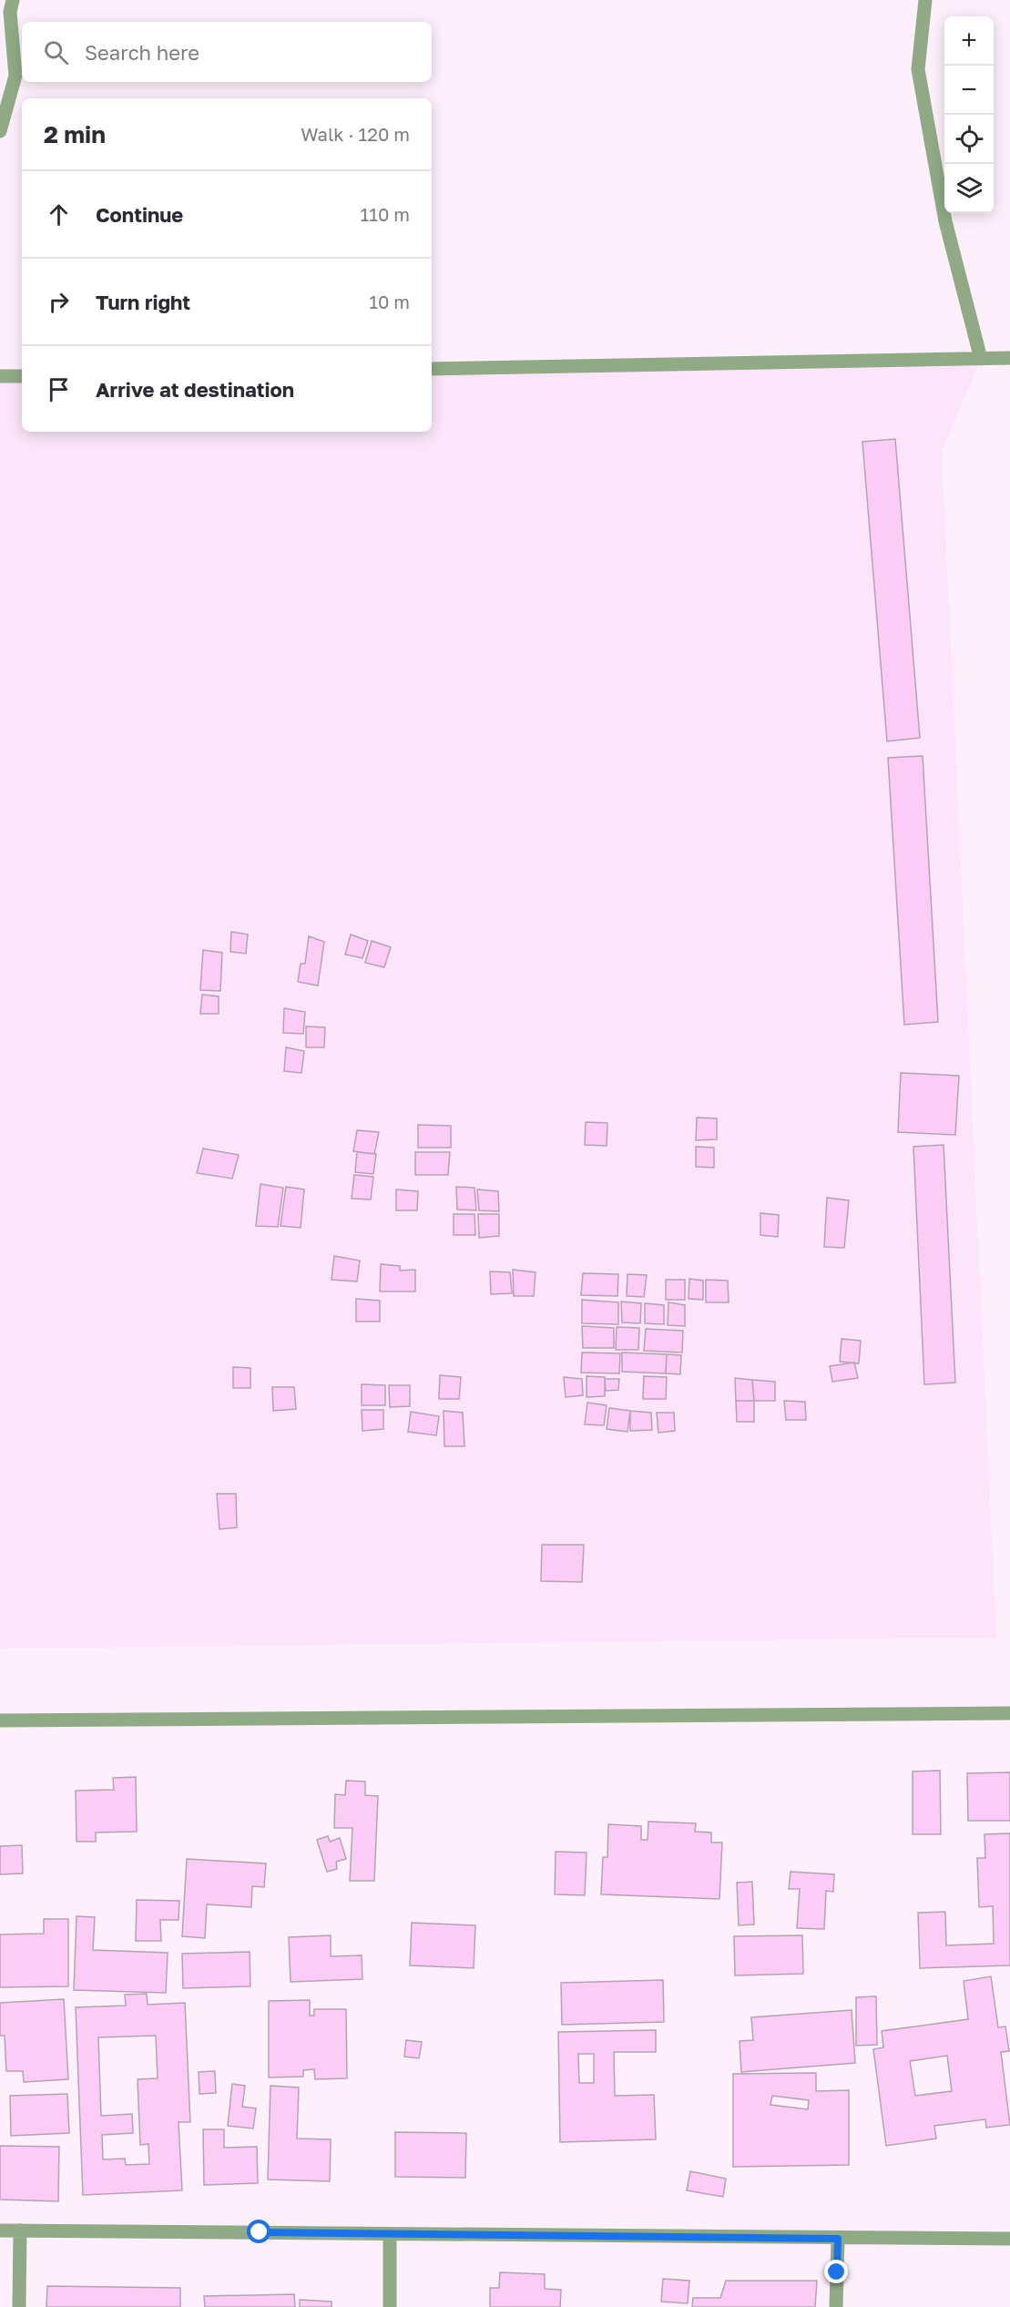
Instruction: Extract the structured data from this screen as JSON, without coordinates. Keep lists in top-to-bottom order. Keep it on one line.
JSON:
{"page":{"map_buttons":["+","−"],"search":"Search here","heading":["2 min","Walk · 120 m"],"list":[["Continue","110 m"],["Turn right","10 m"],"Arrive at destination"]}}
